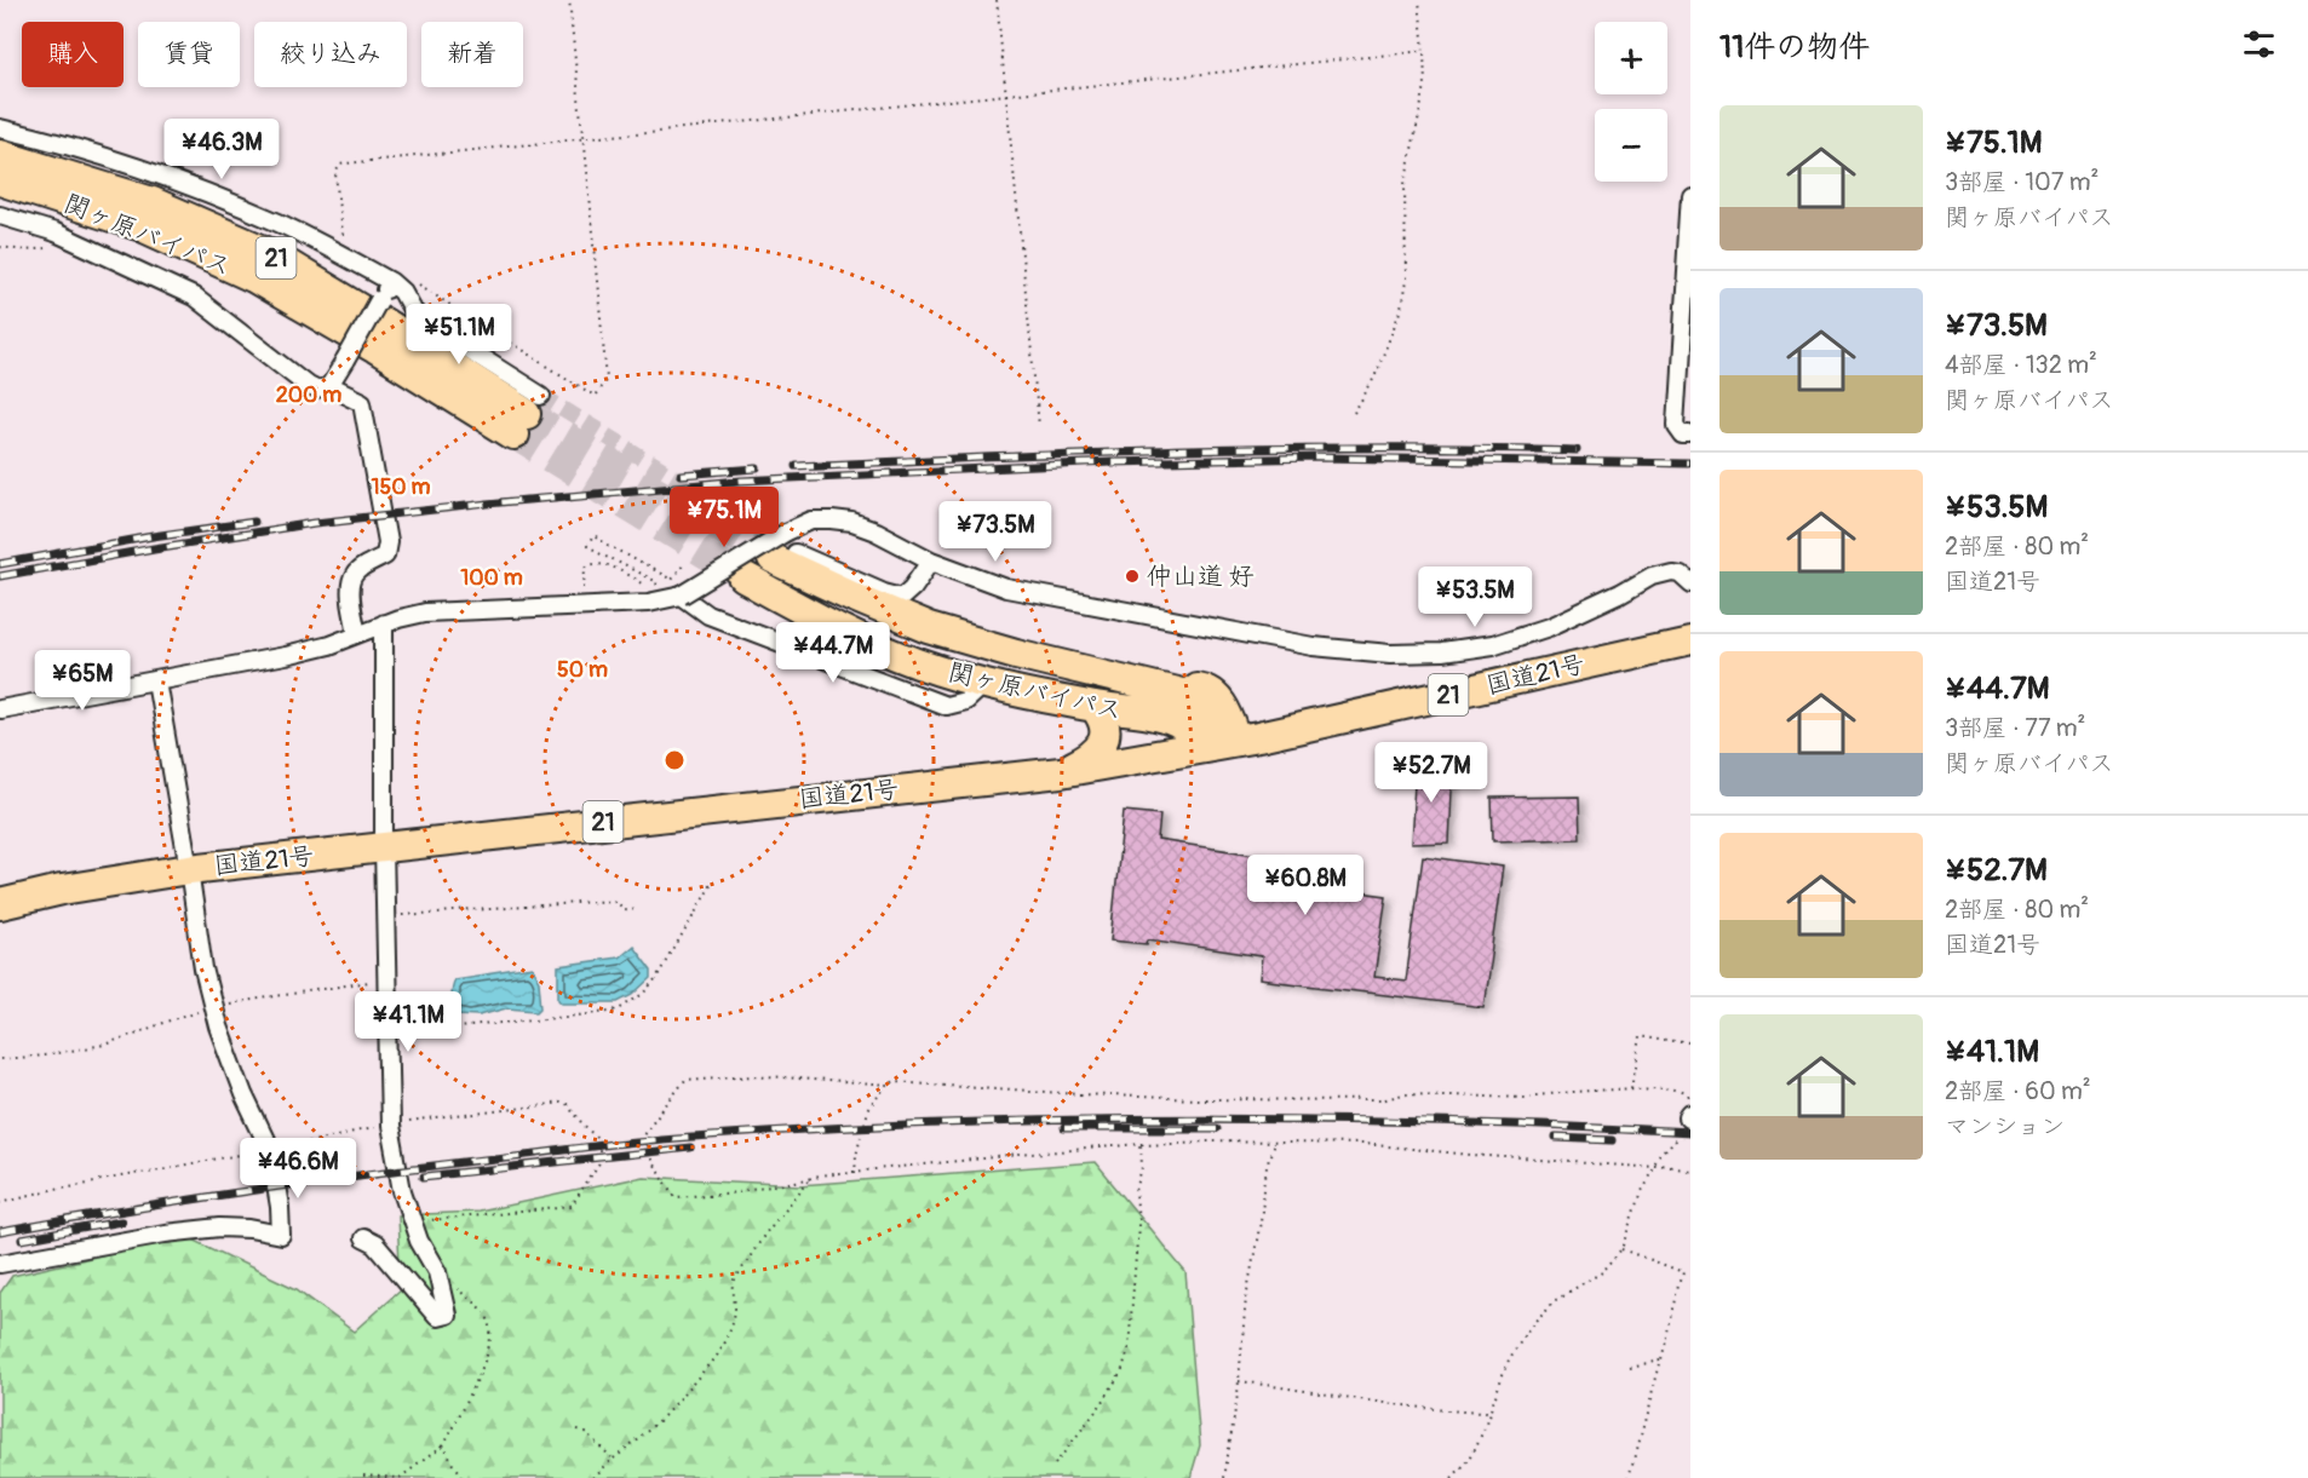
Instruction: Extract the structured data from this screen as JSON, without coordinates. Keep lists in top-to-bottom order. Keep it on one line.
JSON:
{"streets":{"highway":["関ヶ原バイパス","21","国道21号"]},"crossings":[["関ヶ原バイパス","国道21号"]],"places":["仲山道 好"],"page":{"heading":"11件の物件","map_buttons":["+","−"],"chip":["購入","賃貸","絞り込み","新着"],"list":[{"name":"¥75.1M","note":"3部屋 · 107 m² · 関ヶ原バイパス"},{"name":"¥73.5M","note":"4部屋 · 132 m² · 関ヶ原バイパス"},{"name":"¥53.5M","note":"2部屋 · 80 m² · 国道21号"},{"name":"¥44.7M","note":"3部屋 · 77 m² · 関ヶ原バイパス"},{"name":"¥52.7M","note":"2部屋 · 80 m² · 国道21号"},{"name":"¥41.1M","note":"2部屋 · 60 m² · マンション"}],"price":["¥46.3M","¥51.1M","¥75.1M","¥73.5M","¥53.5M","¥44.7M","¥65M","¥52.7M","¥60.8M","¥41.1M","¥46.6M"]},"rings":["200 m","150 m","100 m","50 m"]}
